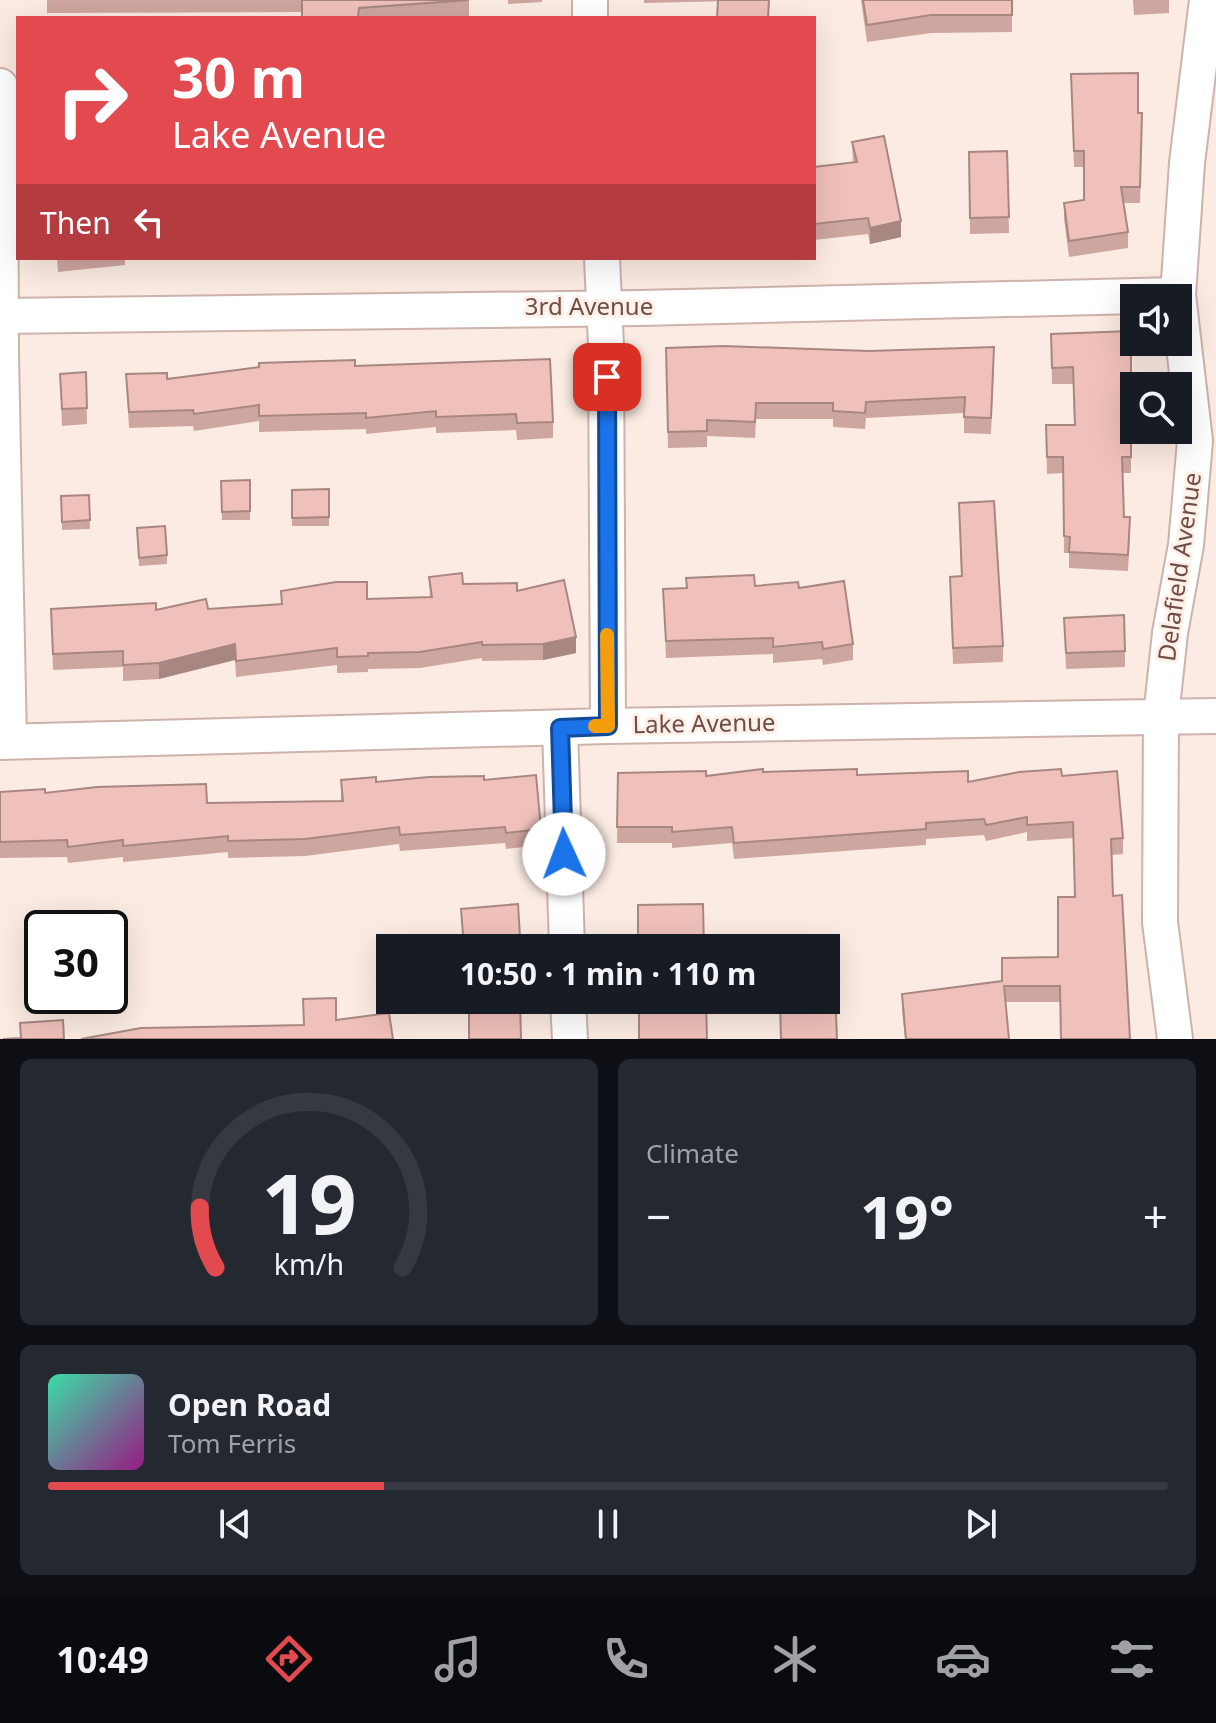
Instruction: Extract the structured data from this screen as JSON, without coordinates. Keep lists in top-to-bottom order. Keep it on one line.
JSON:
{"streets":{"street":["3rd Avenue","Delafield Avenue","Lake Avenue"]},"crossings":[["Delafield Avenue","Lake Avenue"]],"page":{"turn":["30 m","Lake Avenue"],"then":"Then","limit":"30","trip":"10:50 · 1 min · 110 m","tile":"Climate","heat":["−","19°","+"],"song":["Open Road","Tom Ferris"],"tabs":"10:49","gauge":["19","km/h"]}}
